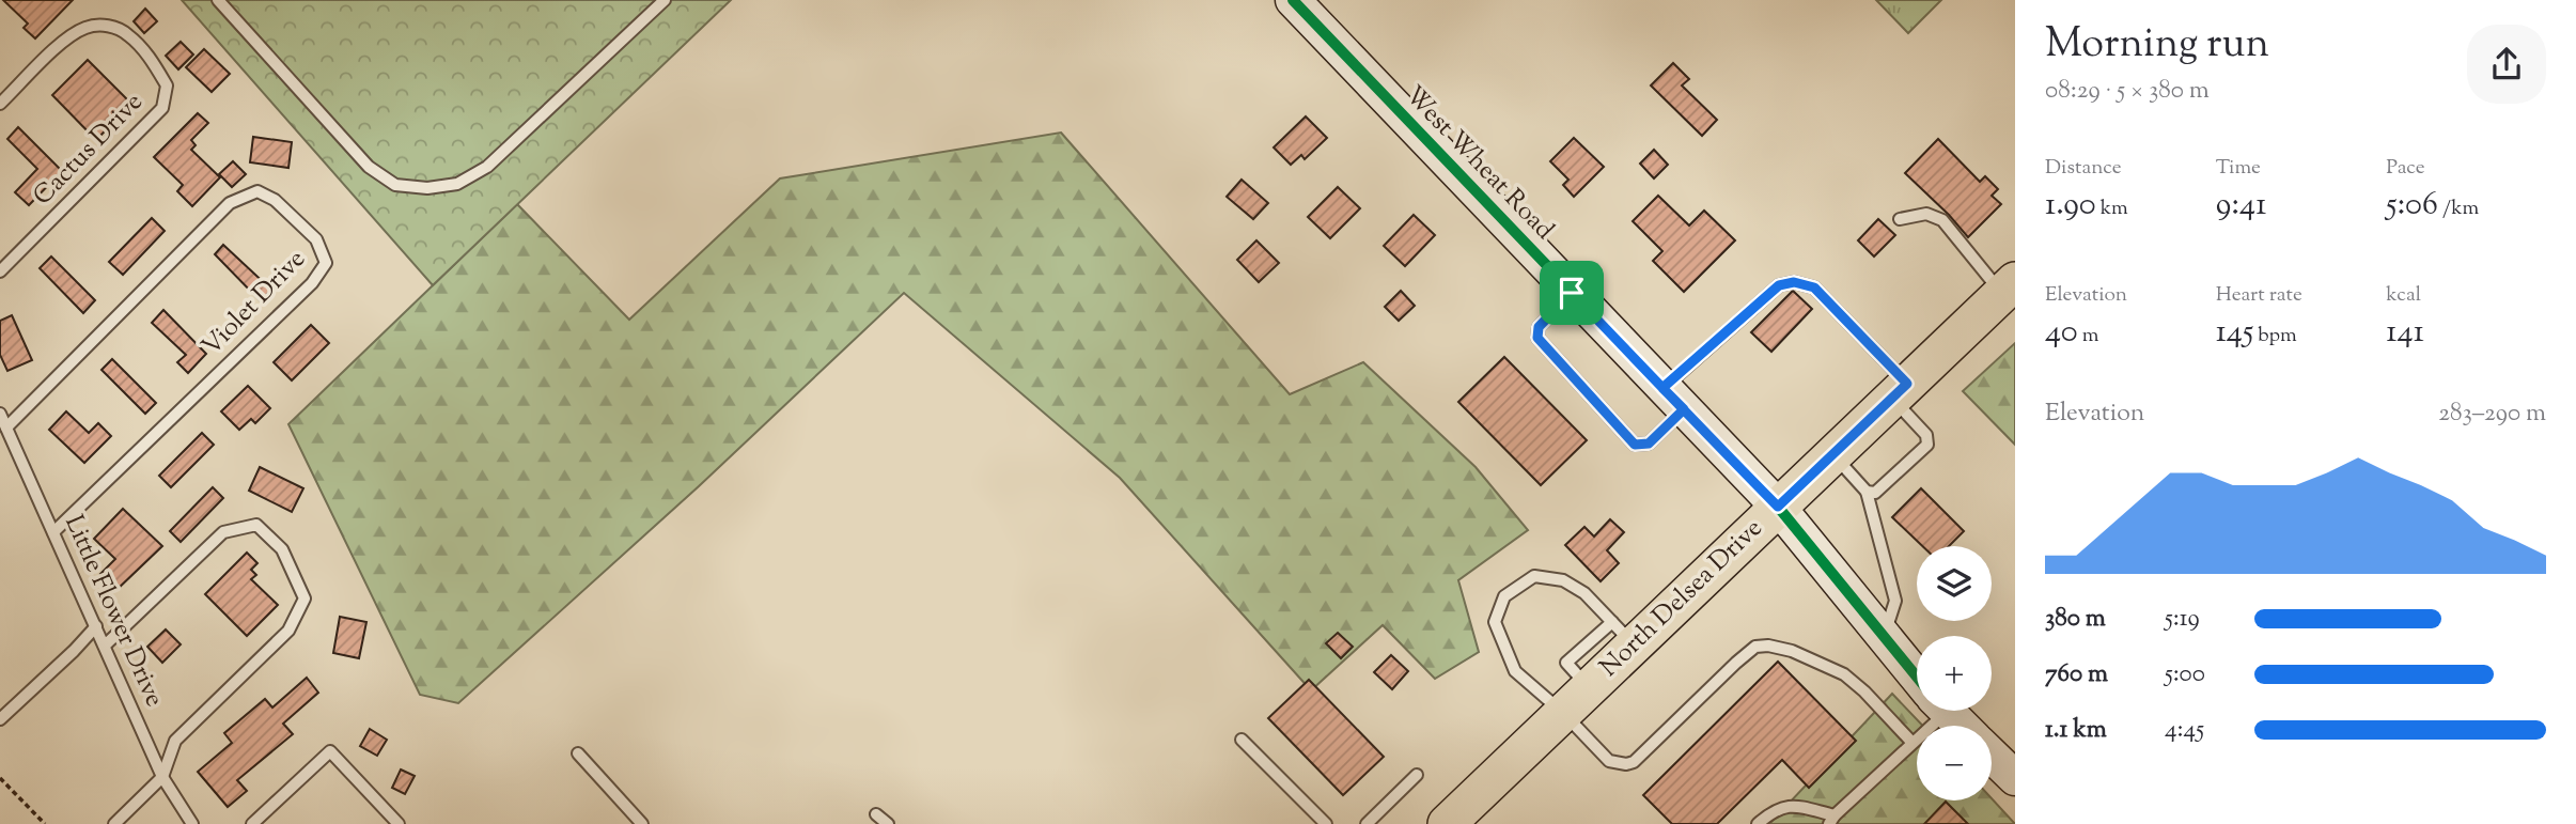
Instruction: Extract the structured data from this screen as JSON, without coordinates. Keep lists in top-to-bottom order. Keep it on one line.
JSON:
{"streets":{"main road":["North Delsea Drive"],"street":["West Wheat Road"],"lane":["Cactus Drive","Violet Drive","Little Flower Drive"]},"crossings":[["West Wheat Road","North Delsea Drive"],["Violet Drive","Little Flower Drive"]],"page":{"heading":["Morning run","08:29 · 5 × 380 m"],"stats":[["Distance","1.90 km"],["Time","9:41"],["Pace","5:06 /km"],["Elevation","40 m"],["Heart rate","145 bpm"],["kcal","141"]],"chart":["Elevation","283–290 m"],"map_buttons":["+","−"],"list":[{"name":"380 m","note":"5:19"},{"name":"760 m","note":"5:00"},{"name":"1.1 km","note":"4:45"}]}}
